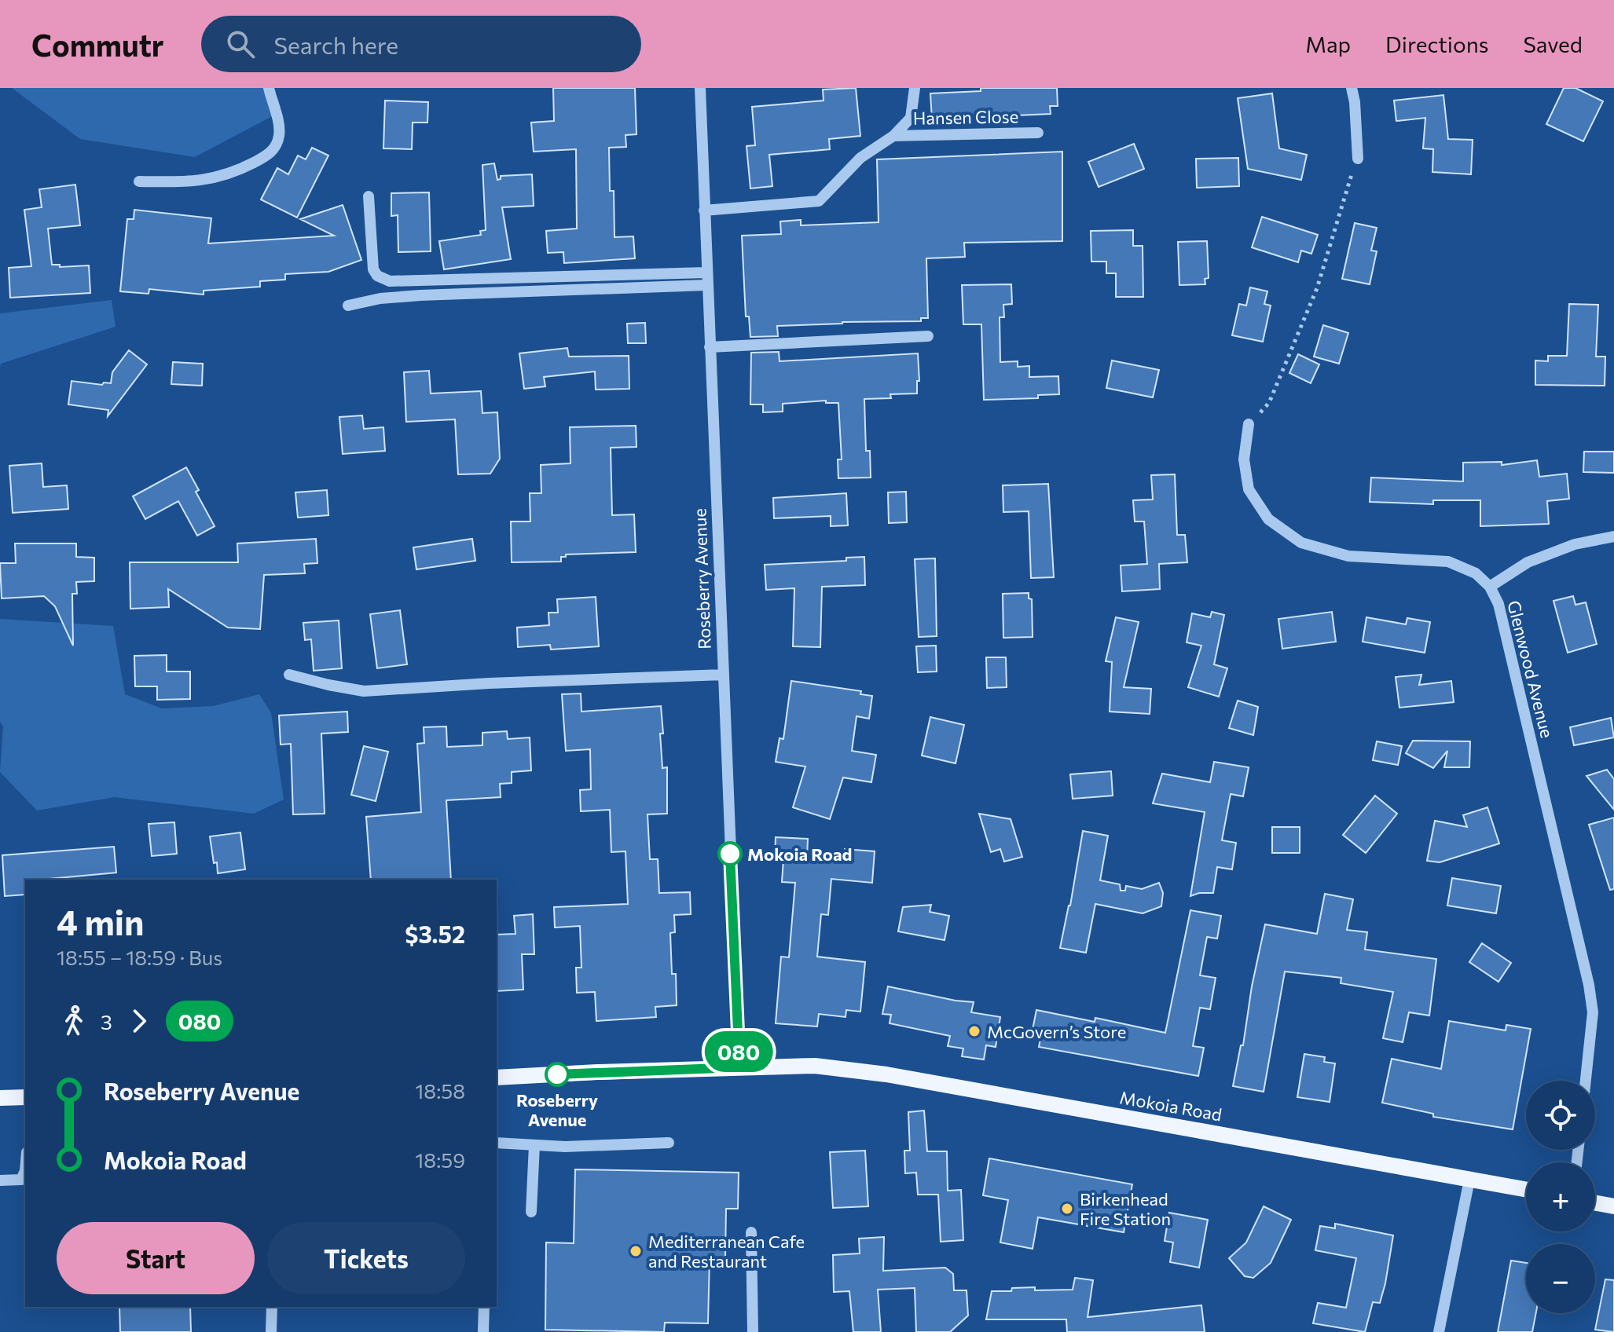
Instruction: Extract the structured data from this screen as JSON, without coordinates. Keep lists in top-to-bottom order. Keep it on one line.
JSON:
{"streets":{"main road":["Mokoia Road"],"street":["Hansen Close","Roseberry Avenue","Glenwood Avenue"]},"crossings":[["Hansen Close","Roseberry Avenue"],["Roseberry Avenue","Mokoia Road"]],"places":["Mokoia Road","McGovern’s Store","Roseberry Avenue","Birkenhead Fire Station","Mediterranean Cafe and Restaurant"],"lines":["bus line 080"],"page":{"header":"Commutr","search":"Search here","nav":["Map","Directions","Saved"],"on_map":"080","heading":["4 min","18:55 – 18:59 · Bus","$3.52"],"legs":["3","080"],"list":[{"name":"Roseberry Avenue","value":"18:58"},{"name":"Mokoia Road","value":"18:59"}],"map_buttons":["+","−"],"buttons":["Start","Tickets"]}}
